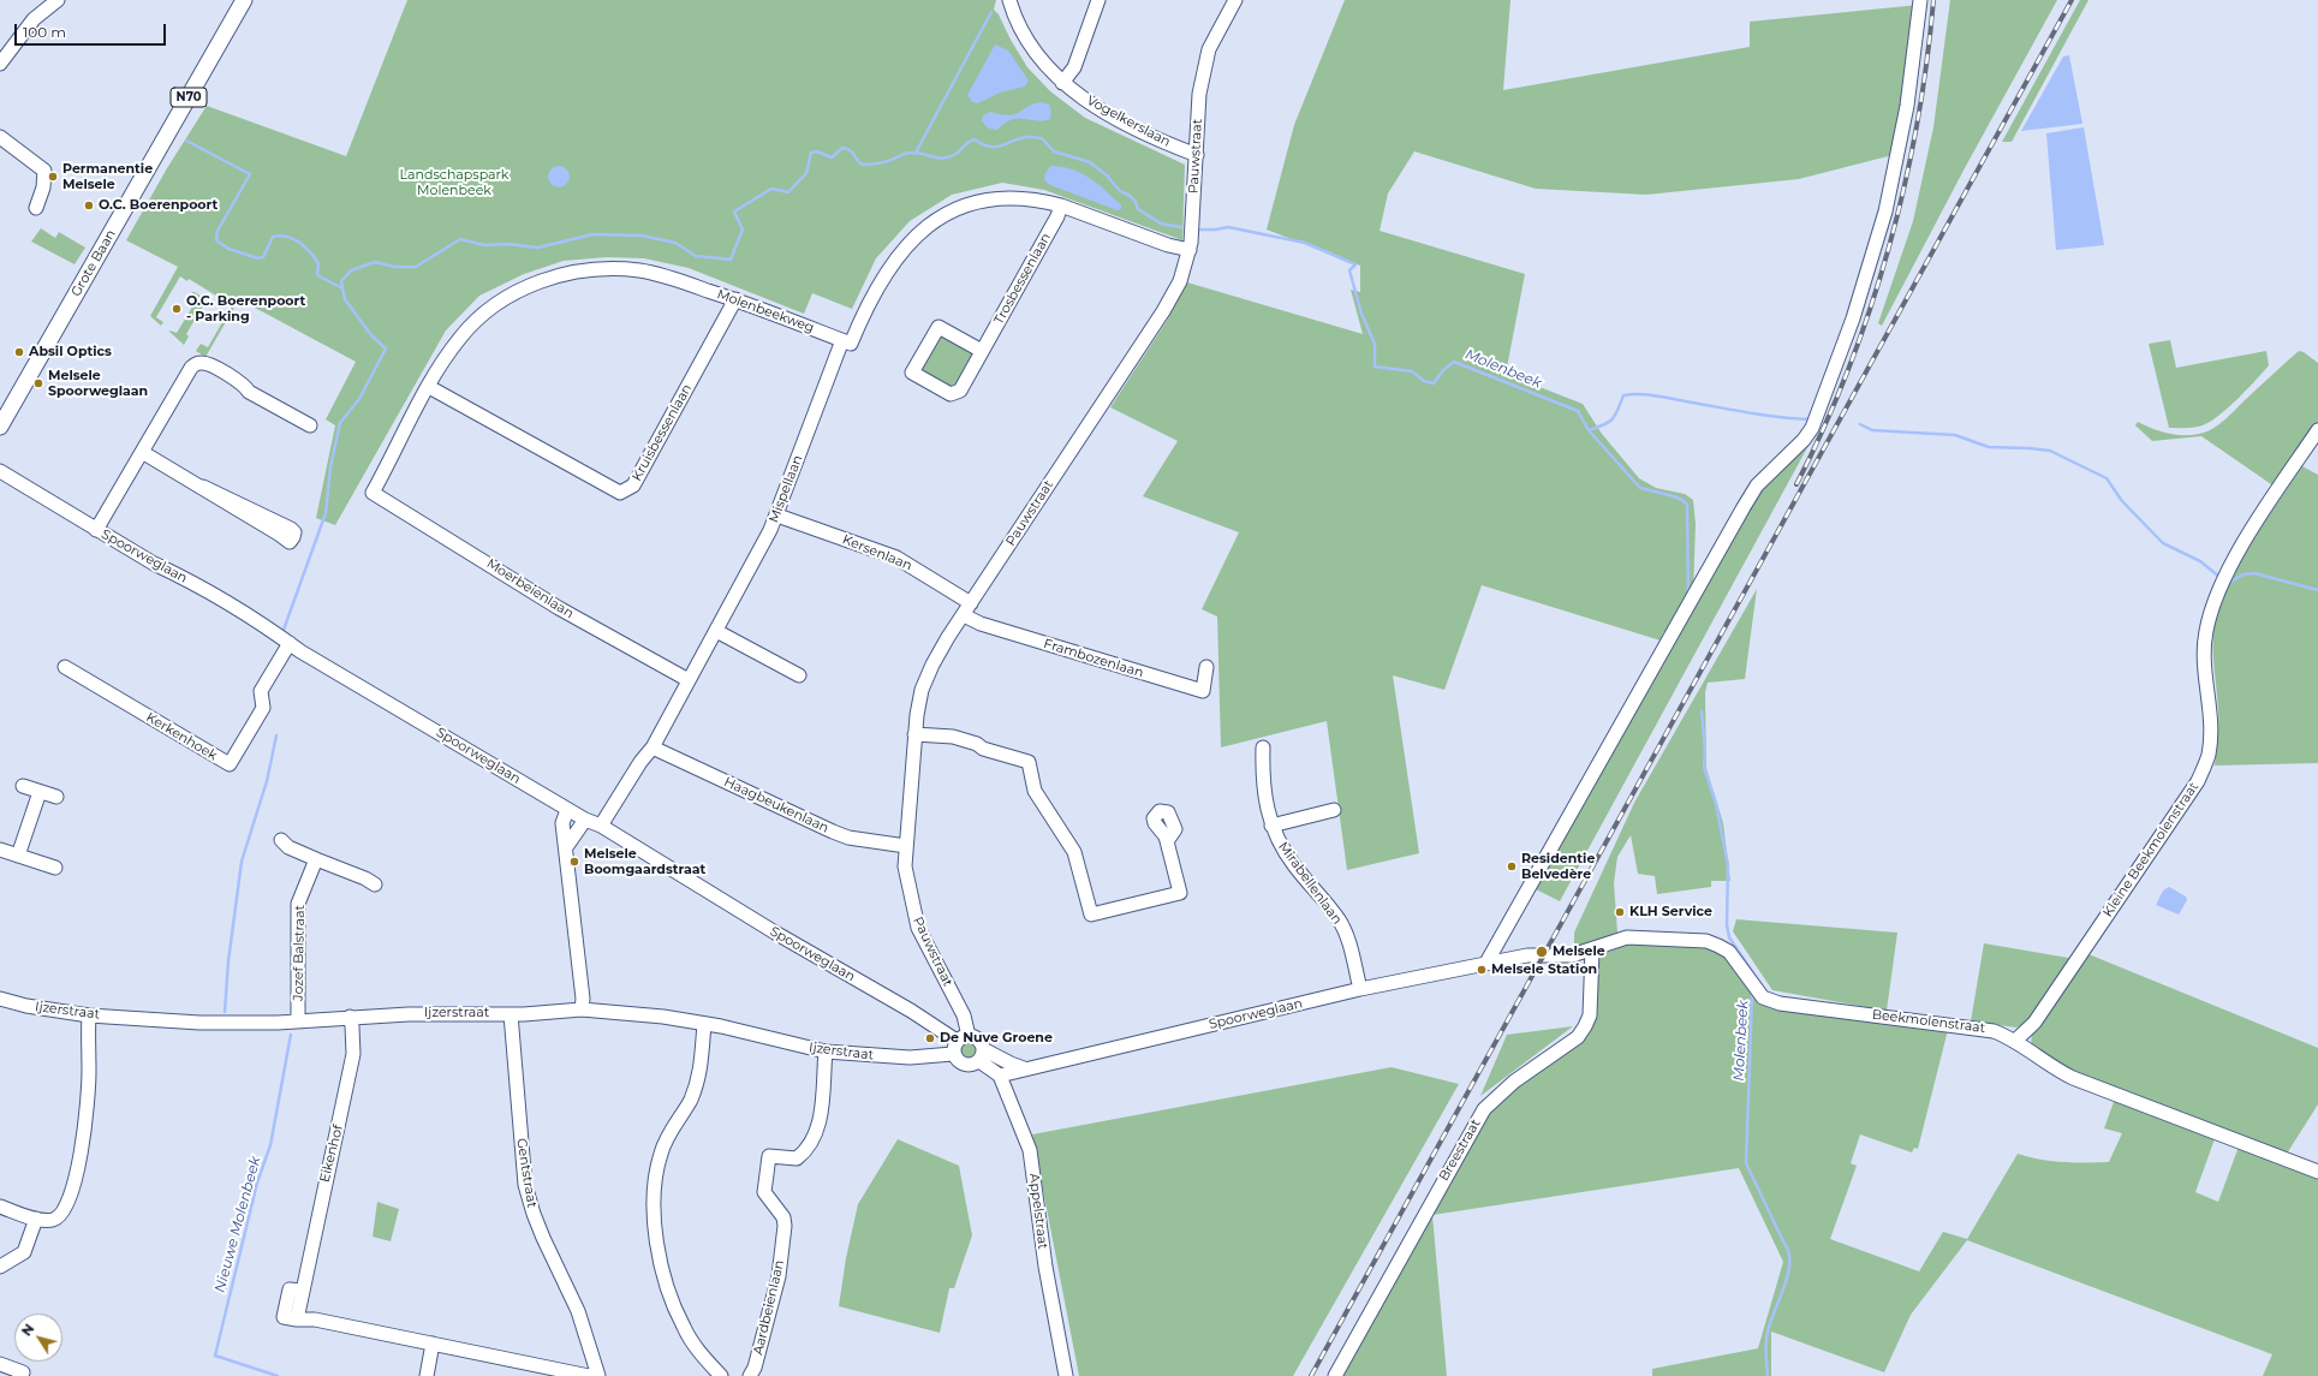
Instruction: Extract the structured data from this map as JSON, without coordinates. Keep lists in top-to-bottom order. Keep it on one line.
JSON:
{"streets":{"main road":["N70","Grote Baan"],"street":["Vogelkerslaan","Pauwstraat","Trosbessenlaan","Molenbeekweg","Kruisbessenlaan","Mispellaan","Kersenlaan","Spoorweglaan","Moerbeienlaan","Frambozenlaan","Kerkenhoek","Haagbeukenlaan","Kleine Beekmolenstraat","Mirabellenlaan","Jozef Balstraat","Ijzerstraat","Beekmolenstraat","Breestraat","Eikenhof","Gentstraat","Appelstraat","Aardbeienlaan"]},"crossings":[["Vogelkerslaan","Pauwstraat"],["Pauwstraat","Kersenlaan"],["Pauwstraat","Spoorweglaan"],["Pauwstraat","Frambozenlaan"],["Pauwstraat","Haagbeukenlaan"],["Pauwstraat","Ijzerstraat"],["Molenbeekweg","Kruisbessenlaan"],["Molenbeekweg","Mispellaan"],["Molenbeekweg","Moerbeienlaan"],["Mispellaan","Kersenlaan"],["Mispellaan","Spoorweglaan"],["Mispellaan","Moerbeienlaan"],["Mispellaan","Haagbeukenlaan"],["Spoorweglaan","Kerkenhoek"],["Spoorweglaan","Mirabellenlaan"],["Spoorweglaan","Ijzerstraat"],["Spoorweglaan","Beekmolenstraat"],["Spoorweglaan","Appelstraat"],["Kleine Beekmolenstraat","Beekmolenstraat"],["Jozef Balstraat","Ijzerstraat"],["Ijzerstraat","Eikenhof"],["Ijzerstraat","Gentstraat"],["Ijzerstraat","Aardbeienlaan"],["Beekmolenstraat","Breestraat"],["Eikenhof","Gentstraat"]],"water":["Molenbeek","Nieuwe Molenbeek"],"parks":["Landschapspark Molenbeek"],"places":["Permanentie Melsele","O.C. Boerenpoort","O.C. Boerenpoort - Parking","Absil Optics","Melsele Spoorweglaan","Melsele Boomgaardstraat","Residentie Belvedère","KLH Service","Melsele","Melsele Station","De Nuve Groene"],"scale_bar":"100 m","north":"top left"}
